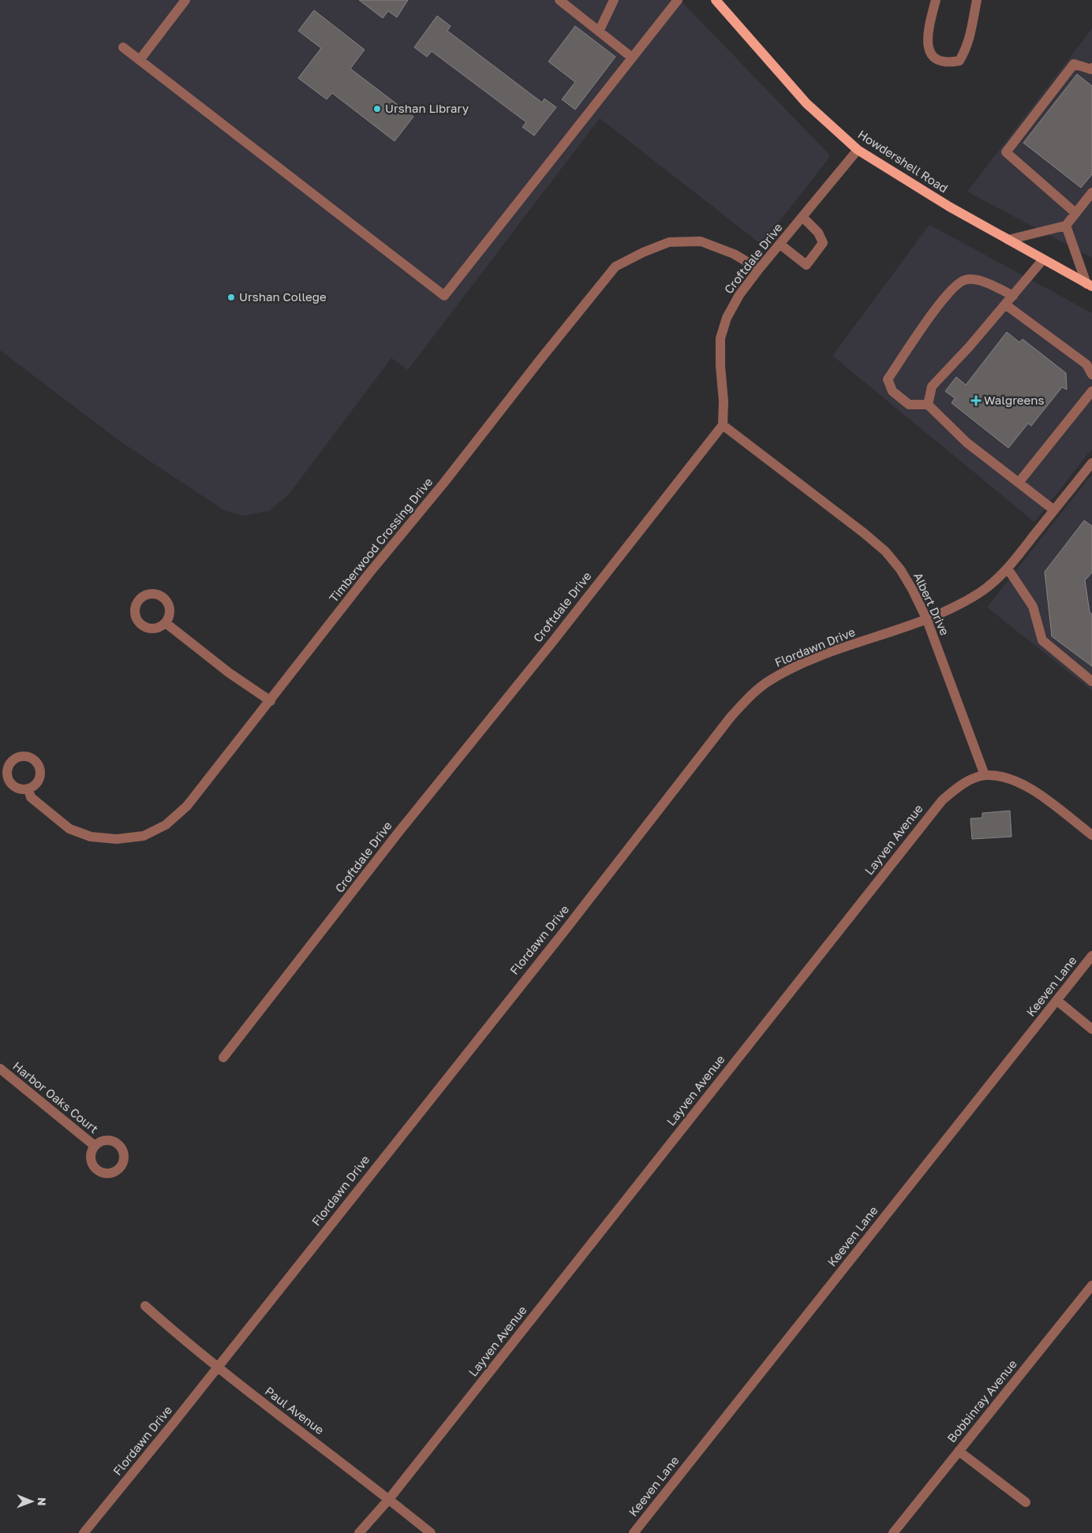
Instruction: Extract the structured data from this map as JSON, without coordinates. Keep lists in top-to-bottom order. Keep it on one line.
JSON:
{"streets":{"main road":["Howdershell Road"],"street":["Croftdale Drive","Timberwood Crossing Drive","Albert Drive","Flordawn Drive","Layven Avenue","Keeven Lane","Harbor Oaks Court","Bobbinray Avenue","Paul Avenue"]},"crossings":[["Howdershell Road","Croftdale Drive"],["Croftdale Drive","Timberwood Crossing Drive"],["Croftdale Drive","Albert Drive"],["Albert Drive","Flordawn Drive"],["Albert Drive","Layven Avenue"],["Flordawn Drive","Paul Avenue"],["Layven Avenue","Paul Avenue"]],"places":{"other":["Urshan Library","Urshan College"],"health":["Walgreens"]},"north":"right"}
